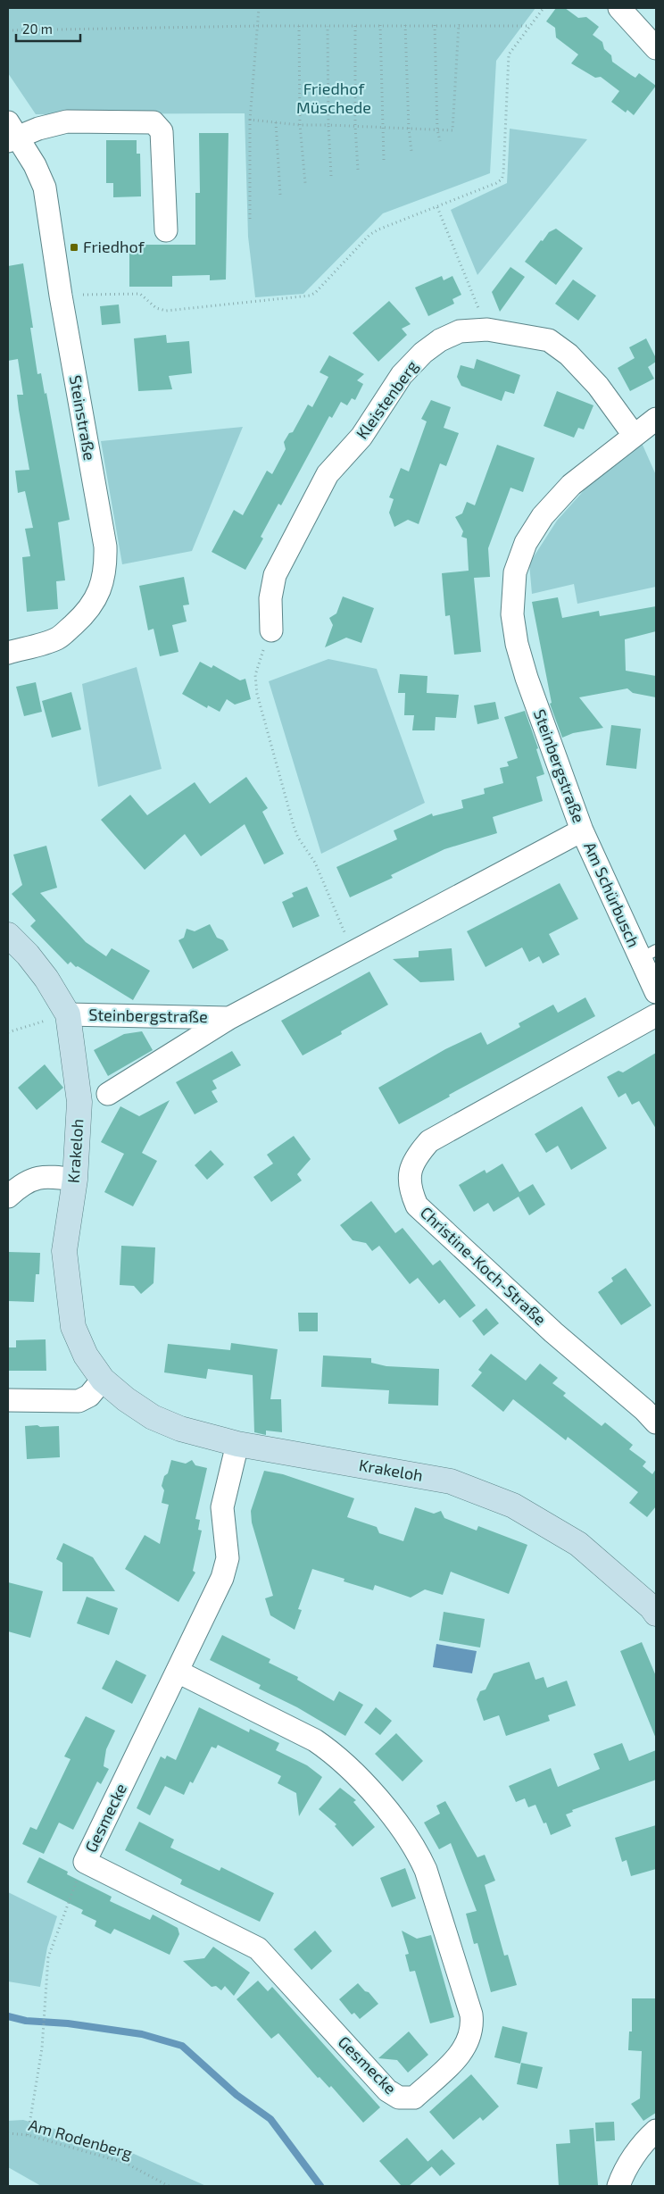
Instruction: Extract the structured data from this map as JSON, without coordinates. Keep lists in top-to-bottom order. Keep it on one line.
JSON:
{"streets":{"street":["Kleistenberg","Steinstraße","Steinbergstraße","Am Schürbusch","Krakeloh","Christine-Koch-Straße","Gesmecke"],"path":["Am Rodenberg"]},"crossings":[["Kleistenberg","Steinbergstraße"],["Steinbergstraße","Am Schürbusch"],["Steinbergstraße","Krakeloh"],["Krakeloh","Gesmecke"]],"parks":["Friedhof Müschede"],"places":{"transit":["Friedhof"]},"scale_bar":"20 m"}
